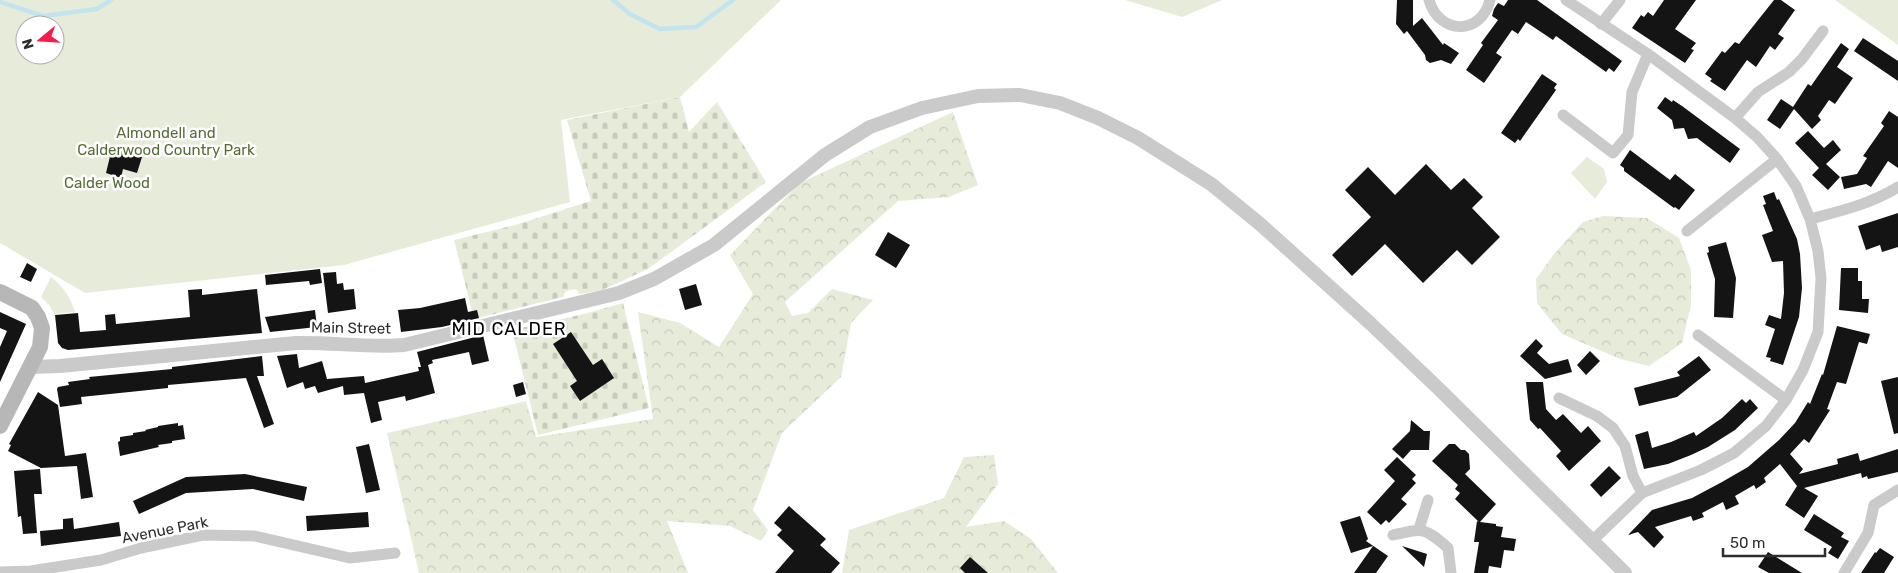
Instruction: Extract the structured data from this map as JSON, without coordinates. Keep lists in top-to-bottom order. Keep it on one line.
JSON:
{"streets":{"street":["Main Street","Avenue Park"]},"districts":["MID CALDER"],"parks":["Almondell and Calderwood Country Park","Calder Wood"],"scale_bar":"50 m","north":"left"}
